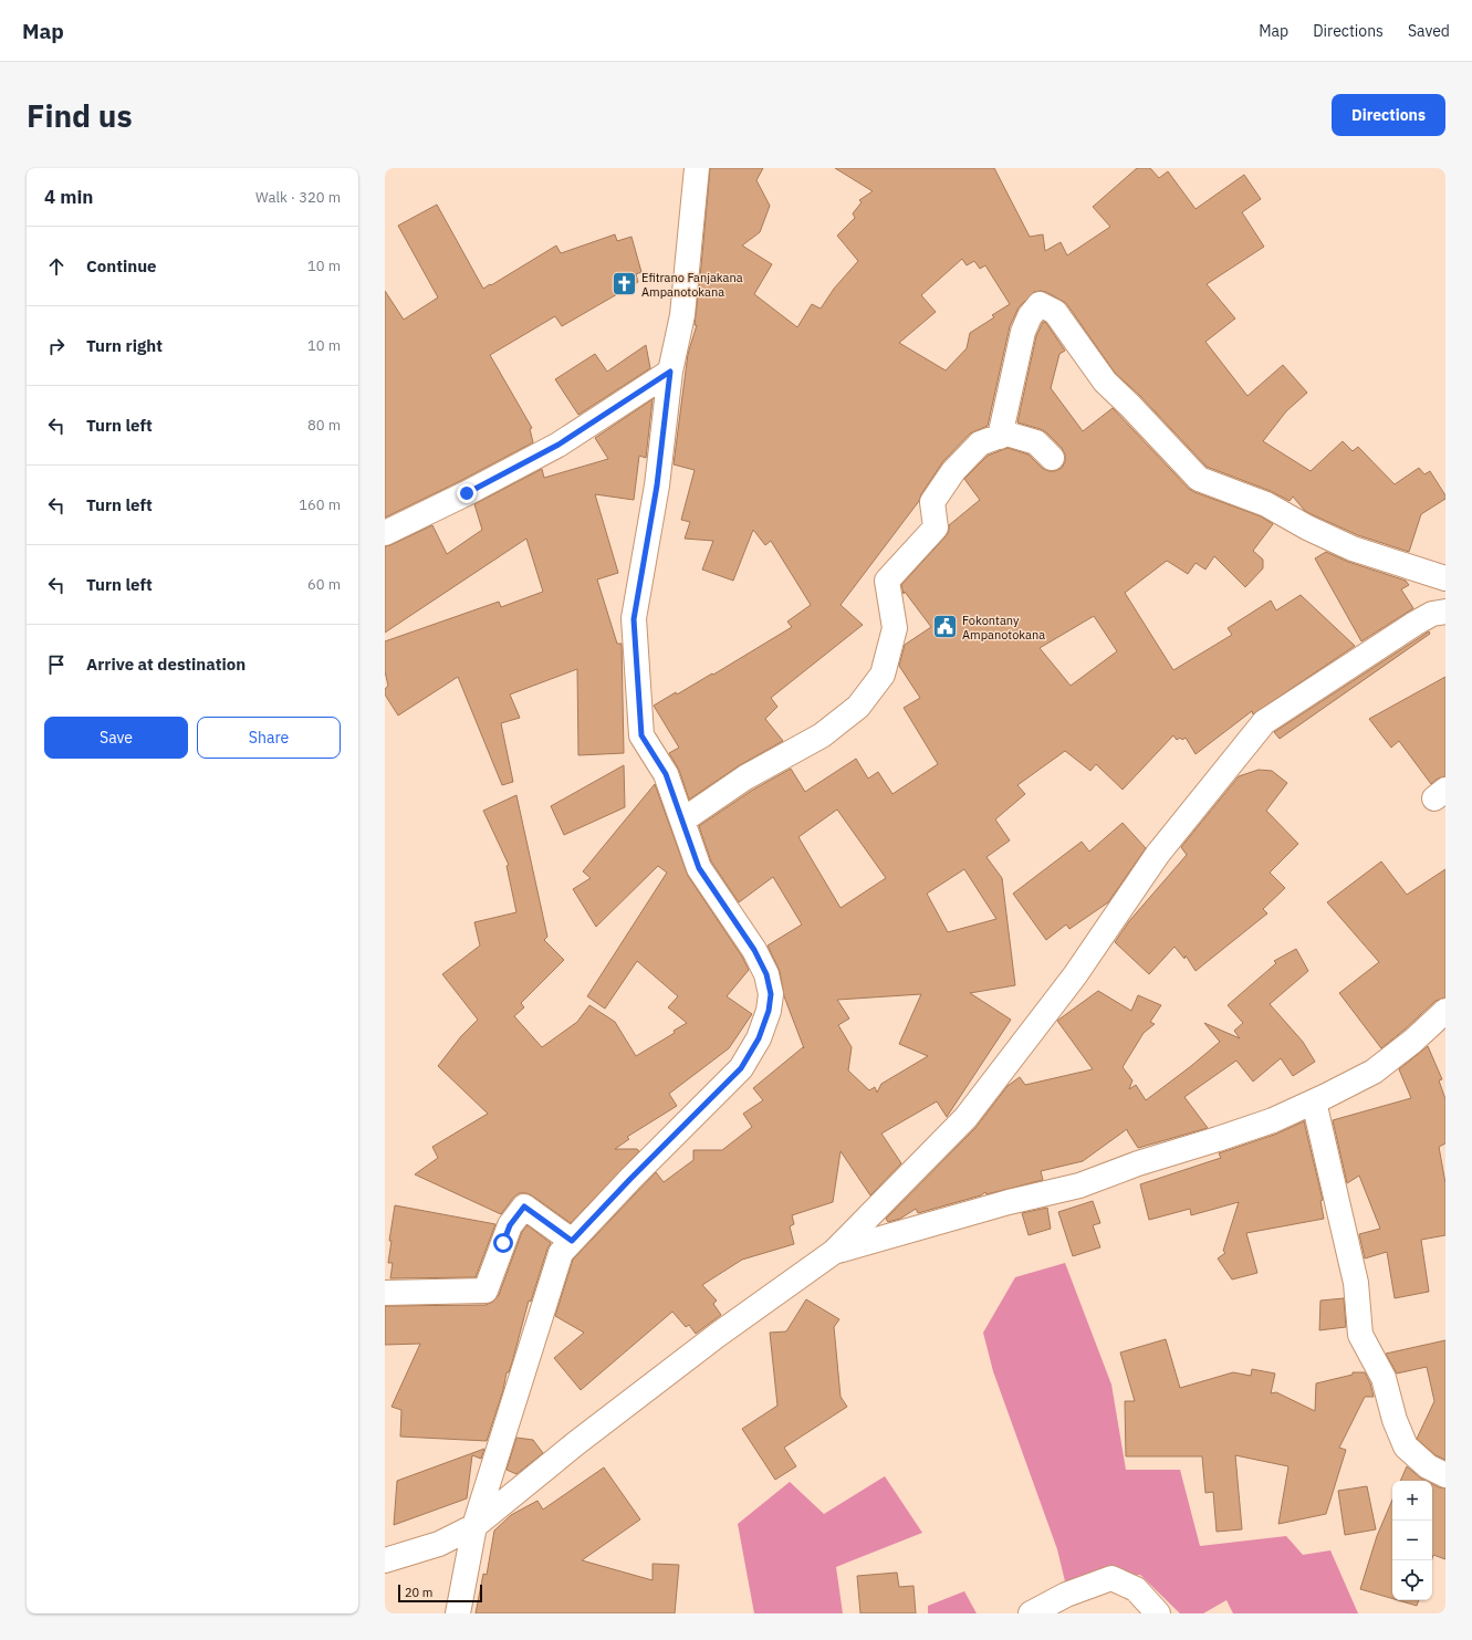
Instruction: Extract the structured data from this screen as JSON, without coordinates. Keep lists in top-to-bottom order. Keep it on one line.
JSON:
{"places":{"church":["Efitrano Fanjakana Ampanotokana"],"public building":["Fokontany Ampanotokana"]},"scale_bar":"20 m","page":{"header":"Map","nav":["Map","Directions","Saved"],"buttons":["Directions",["Save","Share"]],"title":"Find us","heading":["4 min","Walk · 320 m"],"list":[["Continue","10 m"],["Turn right","10 m"],["Turn left","80 m"],["Turn left","160 m"],["Turn left","60 m"],"Arrive at destination"],"map_buttons":["+","−"],"scale":"20 m"}}
